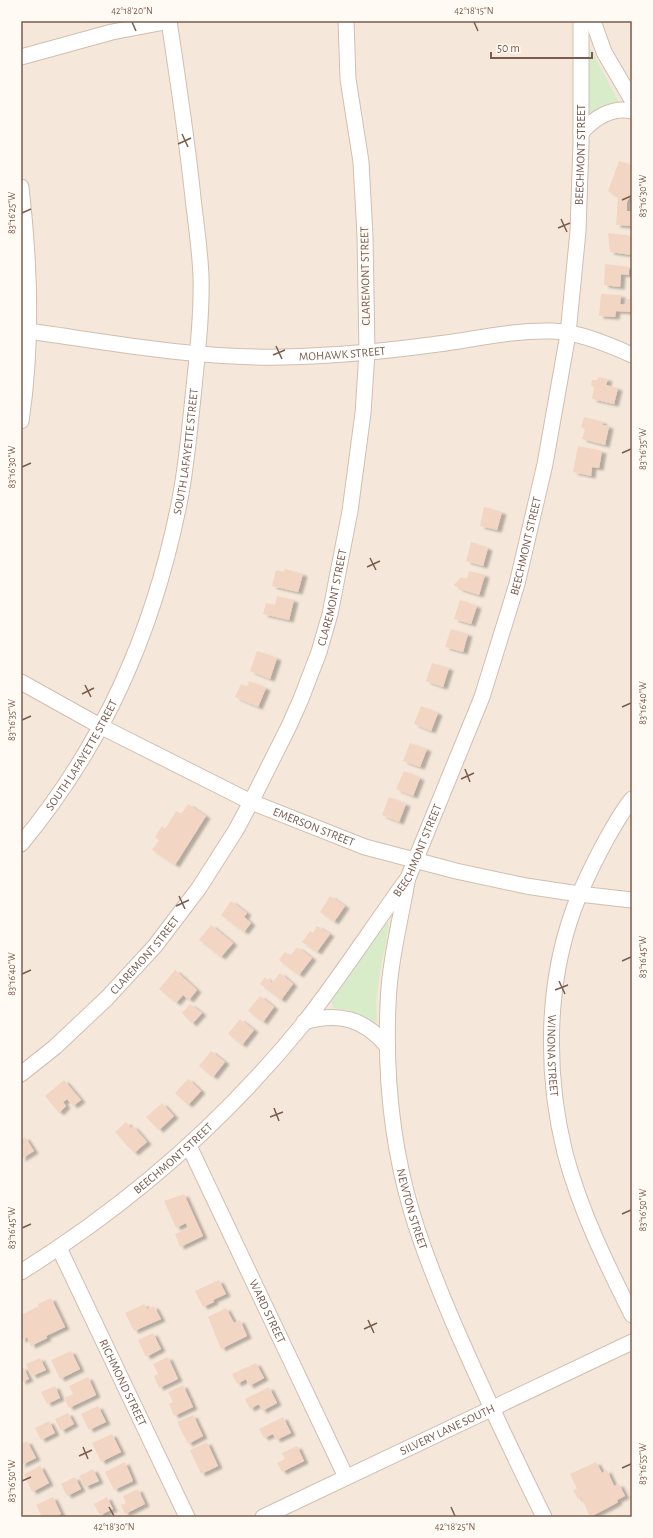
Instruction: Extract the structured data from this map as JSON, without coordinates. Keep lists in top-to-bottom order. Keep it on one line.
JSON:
{"streets":{"street":["BEECHMONT STREET","CLAREMONT STREET","MOHAWK STREET","SOUTH LAFAYETTE STREET","EMERSON STREET","WINONA STREET","NEWTON STREET","WARD STREET","RICHMOND STREET","SILVERY LANE SOUTH"]},"crossings":[["BEECHMONT STREET","MOHAWK STREET"],["BEECHMONT STREET","EMERSON STREET"],["BEECHMONT STREET","NEWTON STREET"],["BEECHMONT STREET","WARD STREET"],["BEECHMONT STREET","RICHMOND STREET"],["CLAREMONT STREET","MOHAWK STREET"],["CLAREMONT STREET","EMERSON STREET"],["MOHAWK STREET","SOUTH LAFAYETTE STREET"],["SOUTH LAFAYETTE STREET","EMERSON STREET"],["EMERSON STREET","WINONA STREET"],["NEWTON STREET","SILVERY LANE SOUTH"],["WARD STREET","SILVERY LANE SOUTH"]],"scale_bar":"50 m","coordinates":["42°18'20\"N","42°18'15\"N","83°16'30\"W","83°16'25\"W","83°16'35\"W","83°16'40\"W","83°16'45\"W","83°16'50\"W","83°16'55\"W","42°18'30\"N","42°18'25\"N"]}
